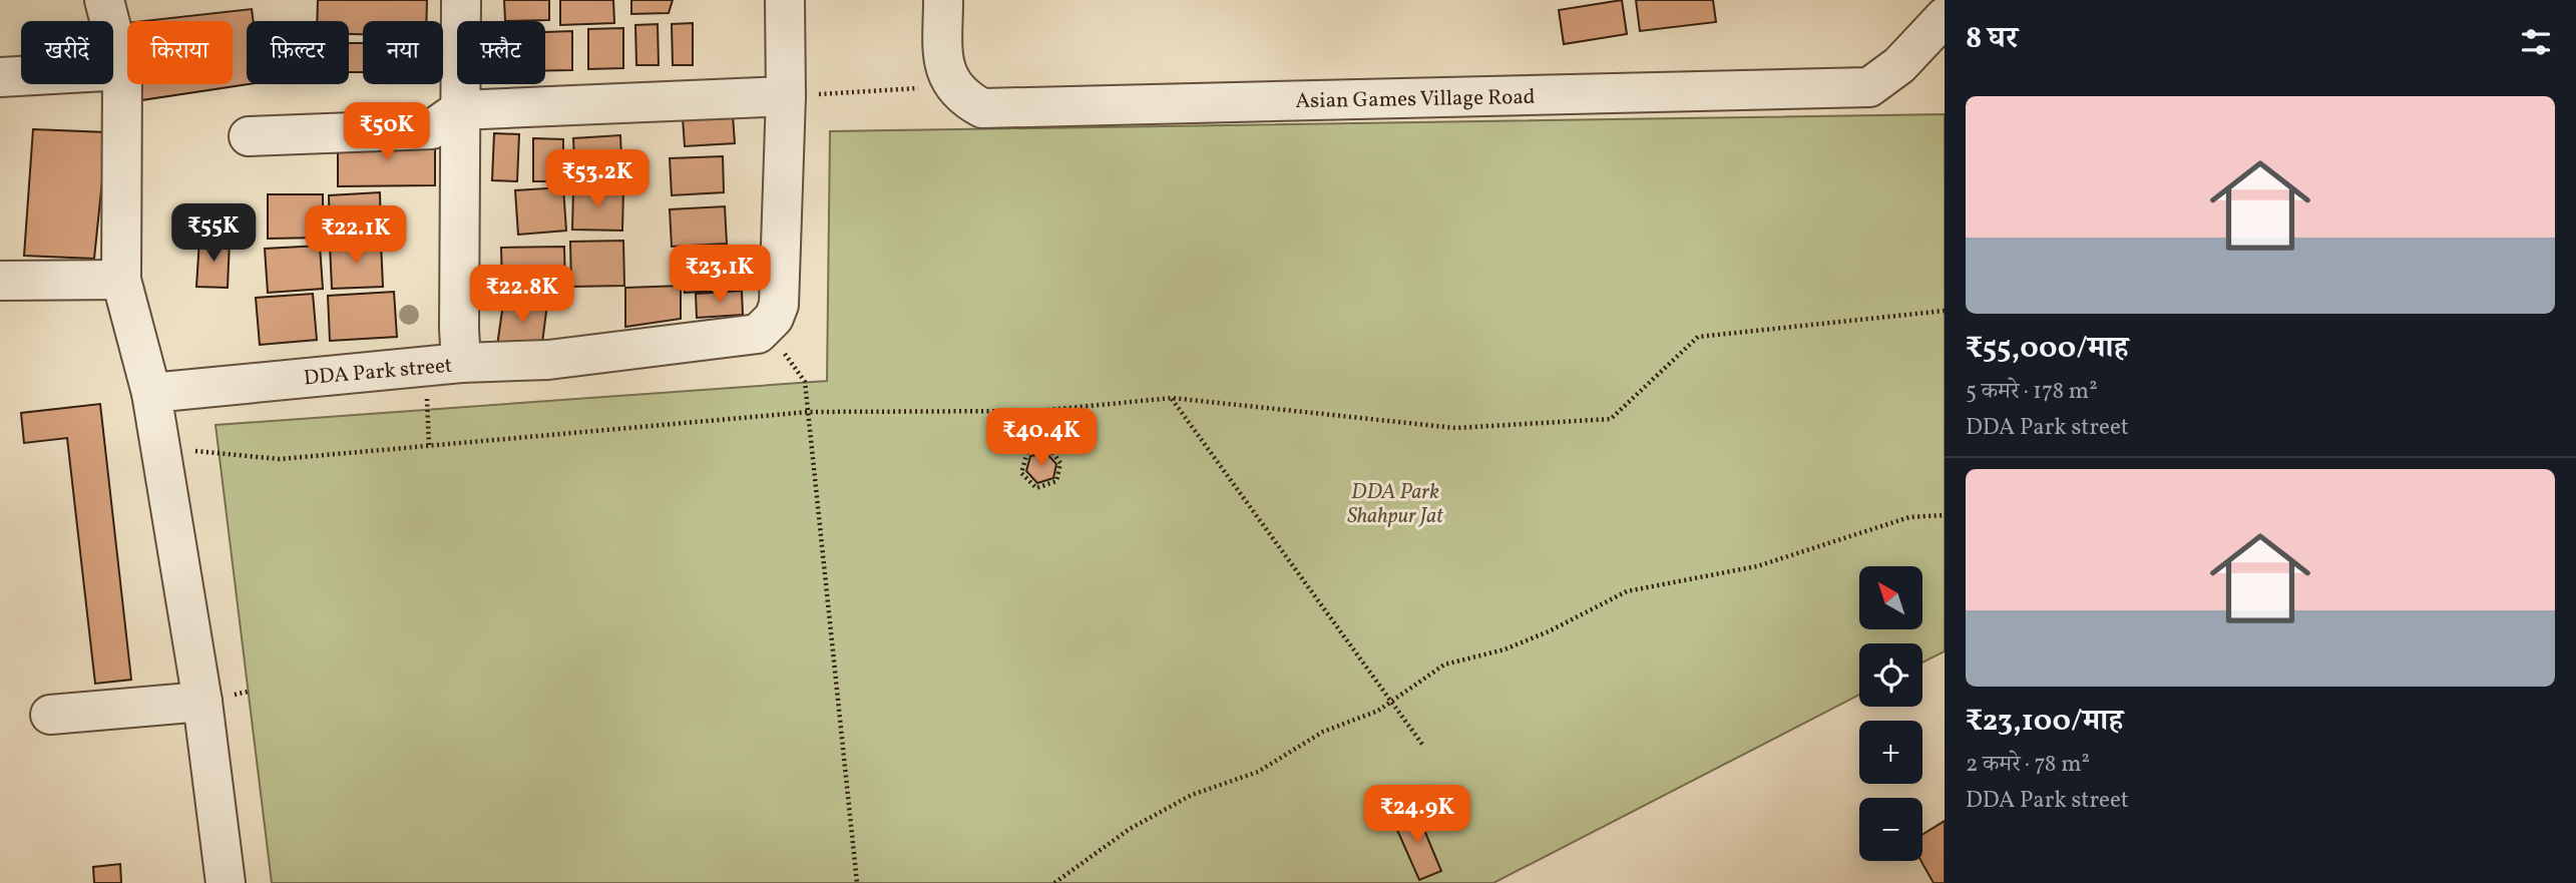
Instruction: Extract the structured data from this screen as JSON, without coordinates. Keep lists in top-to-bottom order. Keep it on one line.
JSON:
{"streets":{"street":["Asian Games Village Road","DDA Park street"]},"parks":["DDA Park Shahpur Jat"],"north":"top left","page":{"heading":"8 घर","chip":["खरीदें","किराया","फ़िल्टर","नया","फ़्लैट"],"list":[{"name":"₹55,000/माह","note":"5 कमरे · 178 m² · DDA Park street"},{"name":"₹23,100/माह","note":"2 कमरे · 78 m² · DDA Park street"}],"price":["₹50K","₹53.2K","₹55K","₹22.1K","₹23.1K","₹22.8K","₹40.4K","₹24.9K"],"map_buttons":["+","−"]}}
